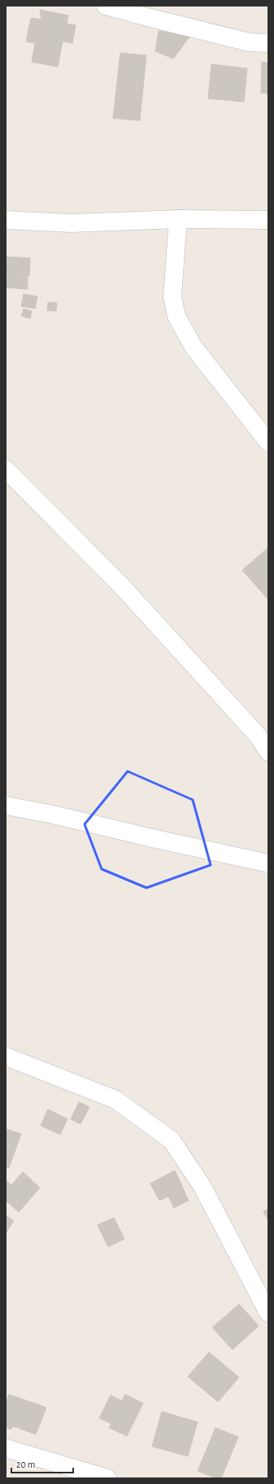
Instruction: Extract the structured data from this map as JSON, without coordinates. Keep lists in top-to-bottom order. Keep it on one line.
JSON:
{"scale_bar":"20 m"}
